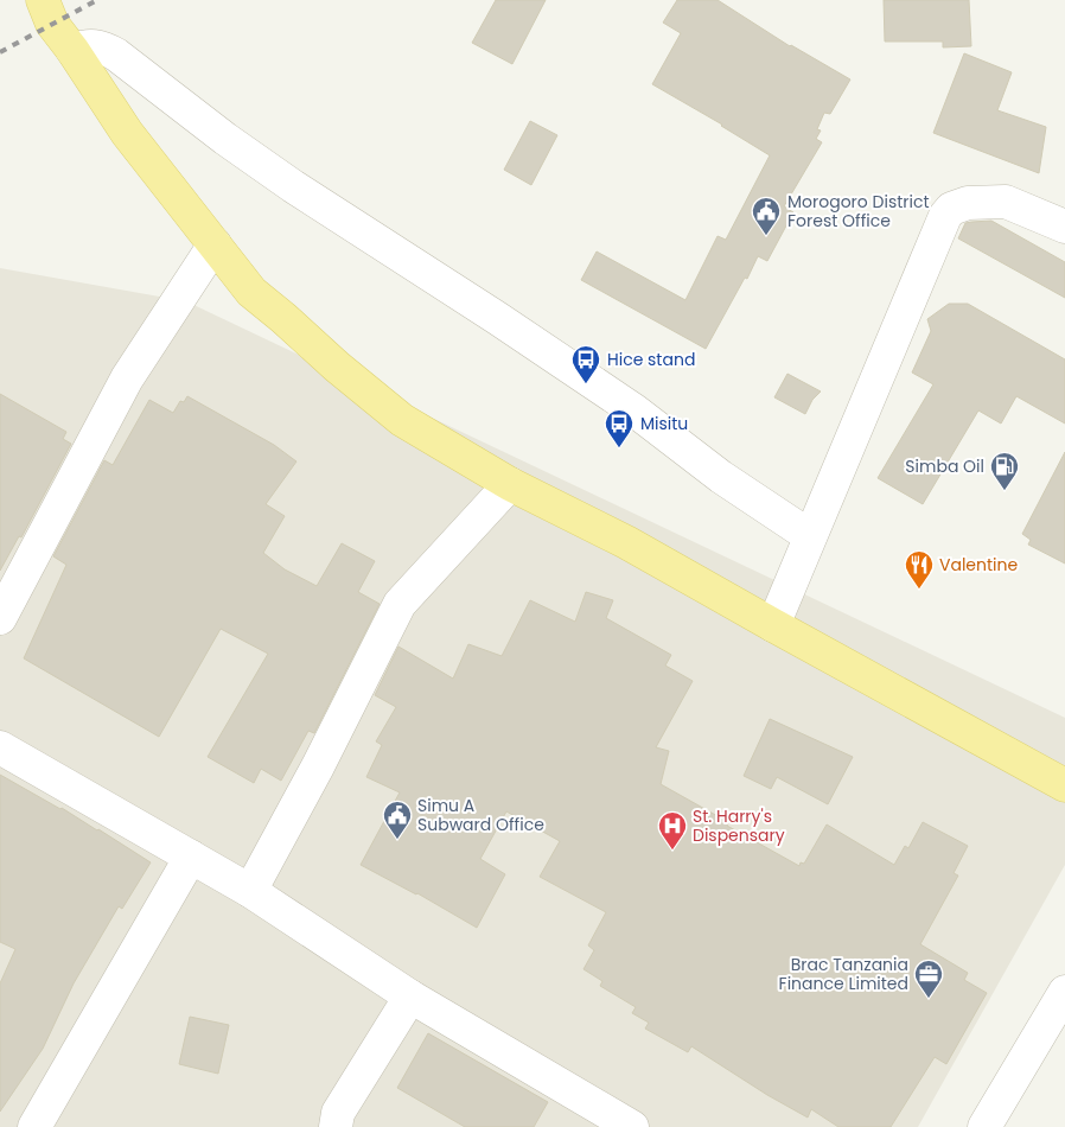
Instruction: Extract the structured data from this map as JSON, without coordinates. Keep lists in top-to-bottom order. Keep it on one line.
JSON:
{"places":{"public building":["Morogoro District Forest Office","Simu A Subward Office"],"bus stop":["Hice stand","Misitu"],"fuel station":["Simba Oil"],"restaurant":["Valentine"],"hospital":["St. Harry's Dispensary"],"office":["Brac Tanzania Finance Limited"]}}
